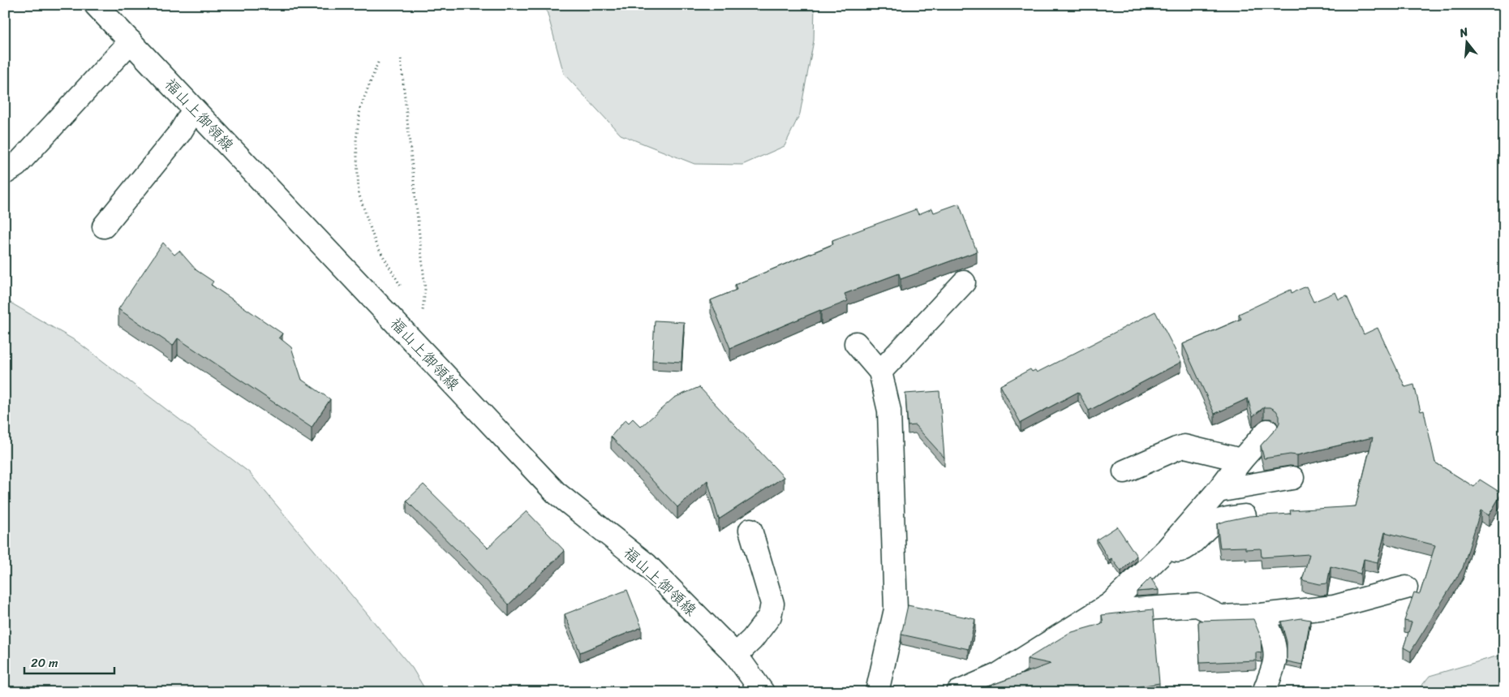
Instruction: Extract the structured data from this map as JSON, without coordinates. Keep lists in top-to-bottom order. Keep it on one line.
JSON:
{"streets":{"street":["福山上御領線"]},"scale_bar":"20 m","north":"top"}
